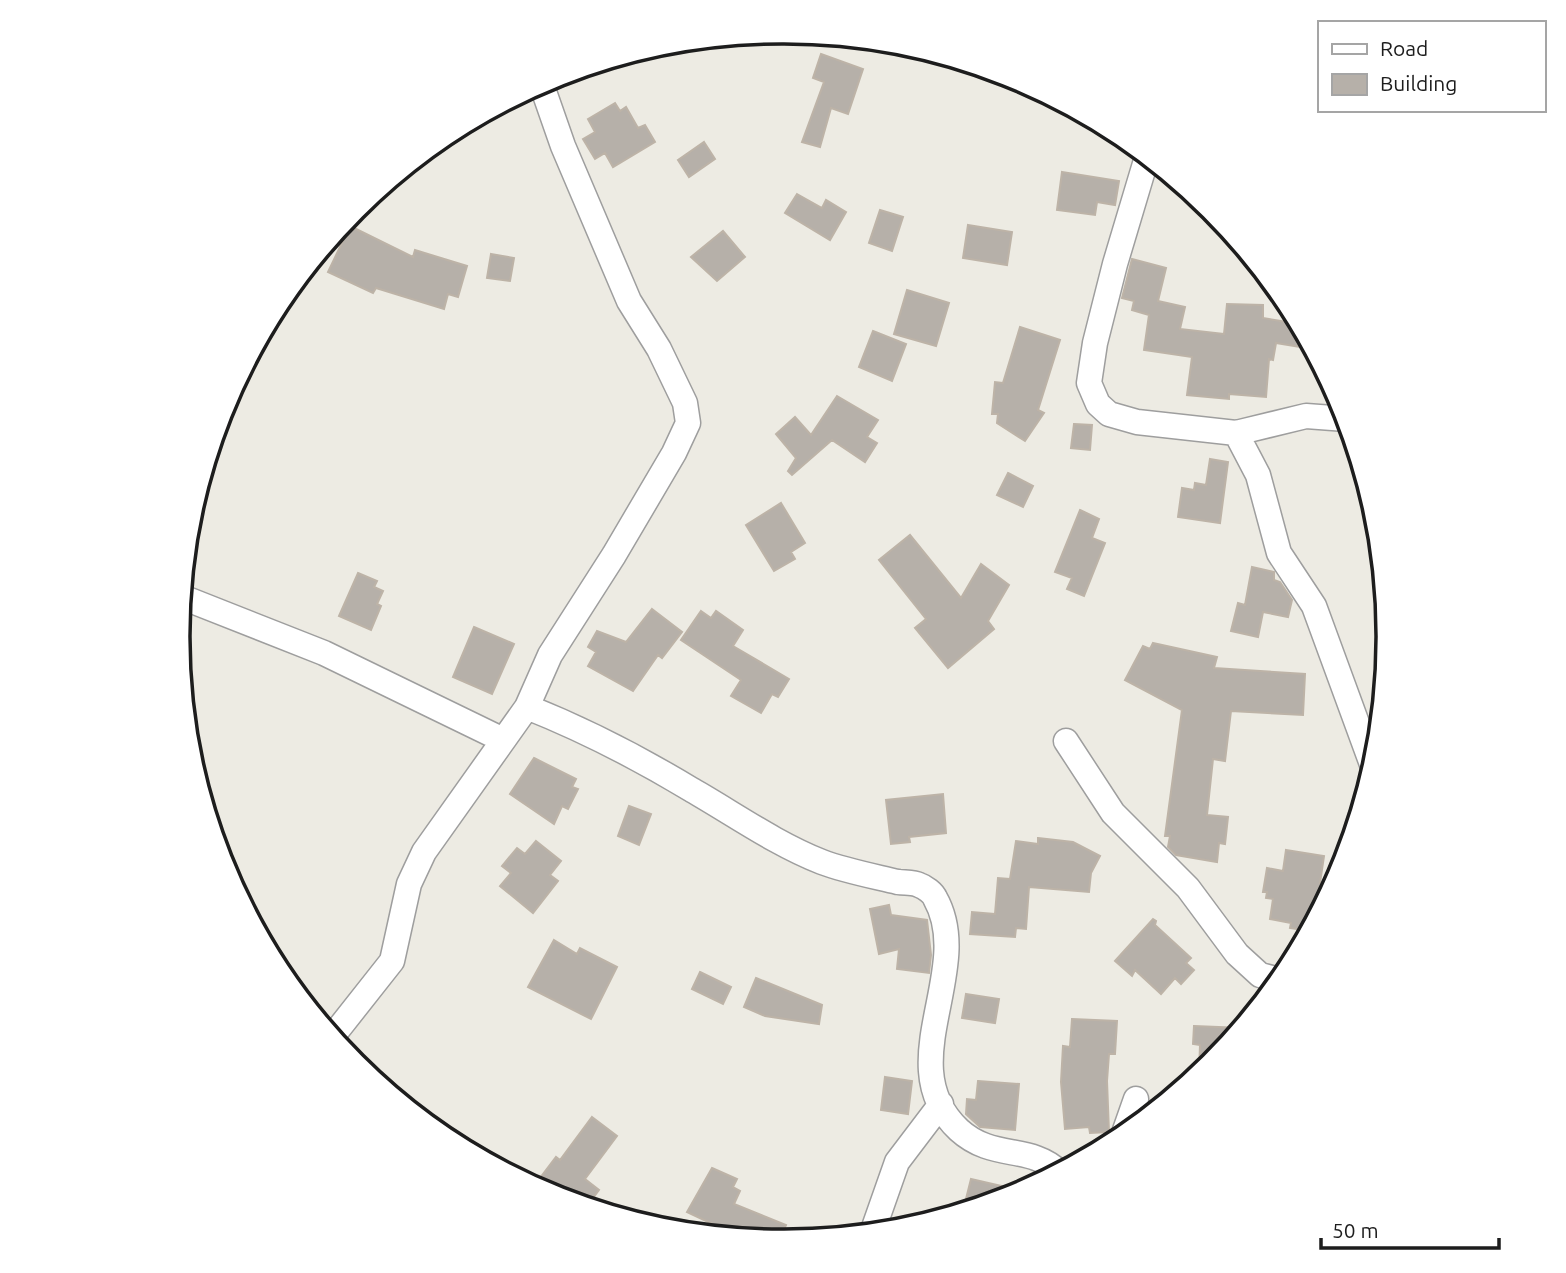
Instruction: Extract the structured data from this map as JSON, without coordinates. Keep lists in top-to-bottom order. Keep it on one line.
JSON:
{"legend":["Road","Building"],"scale_bar":"50 m"}
